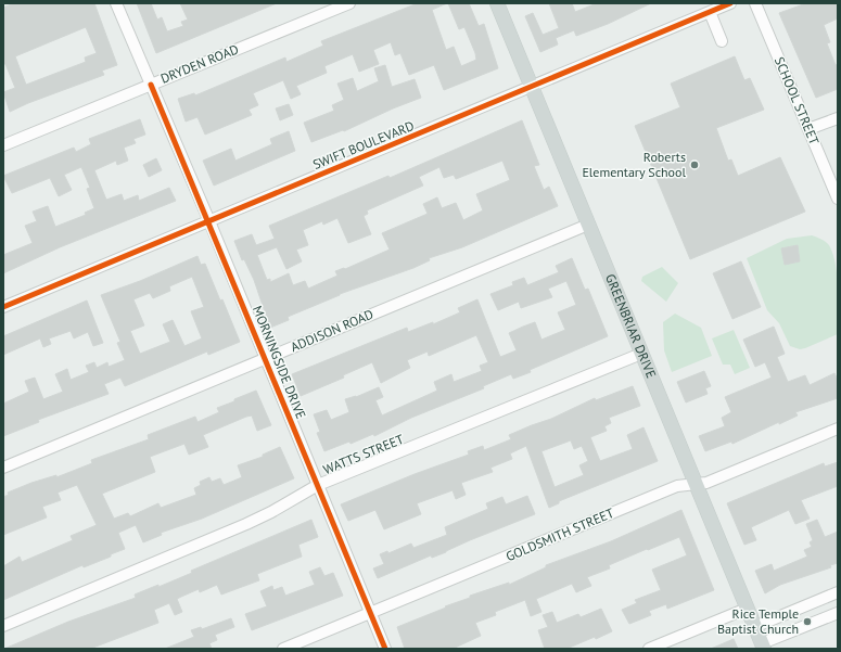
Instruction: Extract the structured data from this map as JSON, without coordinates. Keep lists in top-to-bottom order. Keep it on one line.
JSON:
{"streets":{"main road":["GREENBRIAR DRIVE"],"street":["DRYDEN ROAD","SCHOOL STREET","SWIFT BOULEVARD","ADDISON ROAD","MORNINGSIDE DRIVE","WATTS STREET","GOLDSMITH STREET"]},"crossings":[["DRYDEN ROAD","MORNINGSIDE DRIVE"],["SWIFT BOULEVARD","GREENBRIAR DRIVE"],["SWIFT BOULEVARD","MORNINGSIDE DRIVE"],["GREENBRIAR DRIVE","ADDISON ROAD"],["GREENBRIAR DRIVE","WATTS STREET"],["GREENBRIAR DRIVE","GOLDSMITH STREET"],["ADDISON ROAD","MORNINGSIDE DRIVE"],["MORNINGSIDE DRIVE","WATTS STREET"],["MORNINGSIDE DRIVE","GOLDSMITH STREET"]],"places":["Roberts Elementary School","Rice Temple Baptist Church"]}
